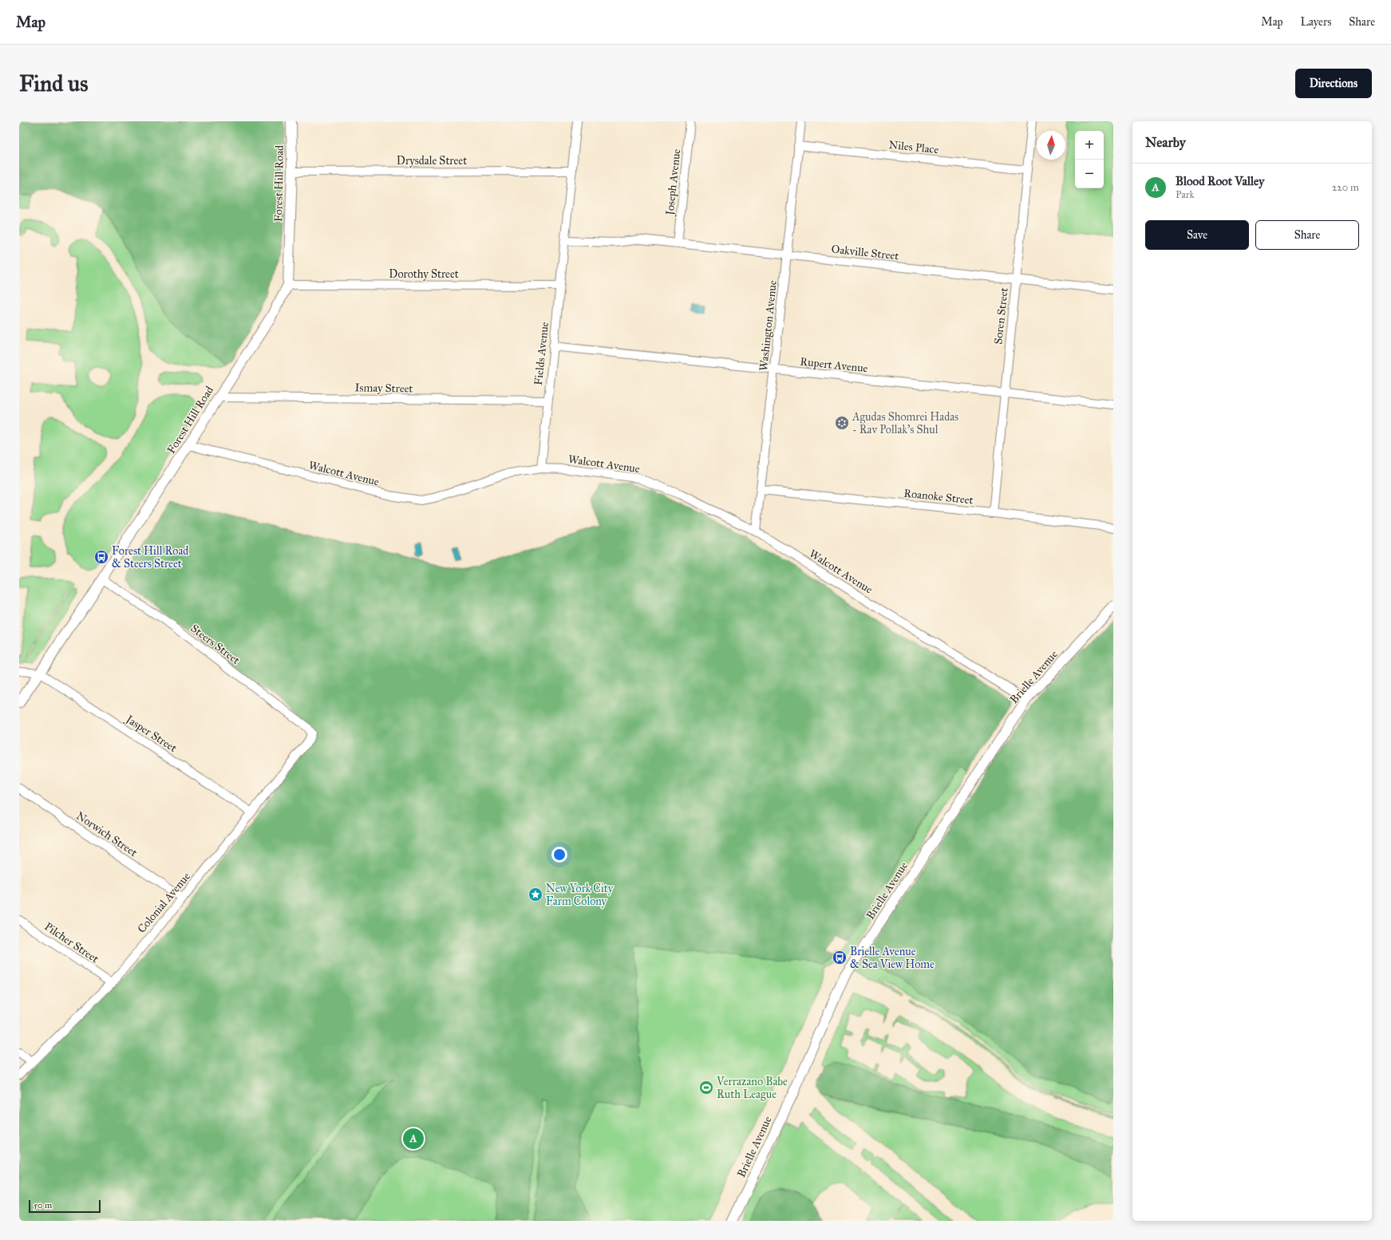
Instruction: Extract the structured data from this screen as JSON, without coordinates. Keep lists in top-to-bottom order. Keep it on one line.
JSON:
{"streets":{"street":["Niles Place","Drysdale Street","Joseph Avenue","Forest Hill Road","Oakville Street","Dorothy Street","Soren Street","Washington Avenue","Fields Avenue","Rupert Avenue","Ismay Street","Walcott Avenue","Roanoke Street","Steers Street","Brielle Avenue","Jasper Street","Norwich Street","Colonial Avenue","Pilcher Street"]},"crossings":[["Niles Place","Soren Street"],["Niles Place","Washington Avenue"],["Drysdale Street","Forest Hill Road"],["Drysdale Street","Fields Avenue"],["Joseph Avenue","Oakville Street"],["Forest Hill Road","Dorothy Street"],["Forest Hill Road","Ismay Street"],["Forest Hill Road","Walcott Avenue"],["Forest Hill Road","Steers Street"],["Forest Hill Road","Jasper Street"],["Oakville Street","Soren Street"],["Oakville Street","Washington Avenue"],["Oakville Street","Fields Avenue"],["Dorothy Street","Fields Avenue"],["Soren Street","Rupert Avenue"],["Soren Street","Roanoke Street"],["Washington Avenue","Rupert Avenue"],["Washington Avenue","Walcott Avenue"],["Washington Avenue","Roanoke Street"],["Fields Avenue","Rupert Avenue"],["Fields Avenue","Ismay Street"],["Fields Avenue","Walcott Avenue"],["Walcott Avenue","Brielle Avenue"],["Steers Street","Colonial Avenue"],["Jasper Street","Colonial Avenue"],["Norwich Street","Colonial Avenue"],["Colonial Avenue","Pilcher Street"]],"places":{"synagogue":["Agudas Shomrei Hadas - Rav Pollak's Shul"],"bus stop":["Forest Hill Road & Steers Street","Brielle Avenue & Sea View Home"],"place":["New York City Farm Colony"],"sports":["Verrazano Babe Ruth League"]},"scale_bar":"50 m","north":"top","page":{"header":"Map","nav":["Map","Layers","Share"],"buttons":["Directions",["Save","Share"]],"title":"Find us","heading":"Nearby","map_buttons":["+","−"],"list":[{"mark":"A","name":"Blood Root Valley","note":"Park","value":"220 m"}],"pins":"A","scale":"50 m"}}
